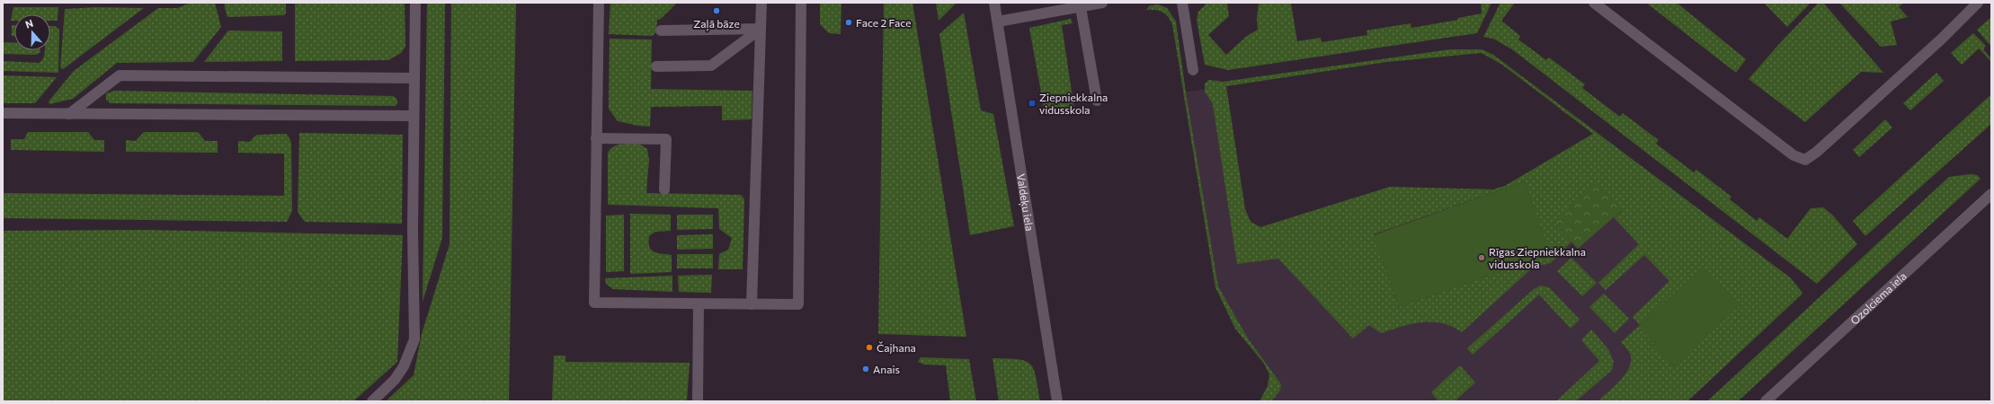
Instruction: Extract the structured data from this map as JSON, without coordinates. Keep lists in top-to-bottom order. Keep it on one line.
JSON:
{"streets":{"street":["Valdeķu iela","Ozolciema iela"]},"places":{"other":["Zaļā bāze","Face 2 Face","Rīgas Ziepniekkalna vidusskola","Čajhana","Anais"],"transit":["Ziepniekkalna vidusskola"]},"north":"top"}
